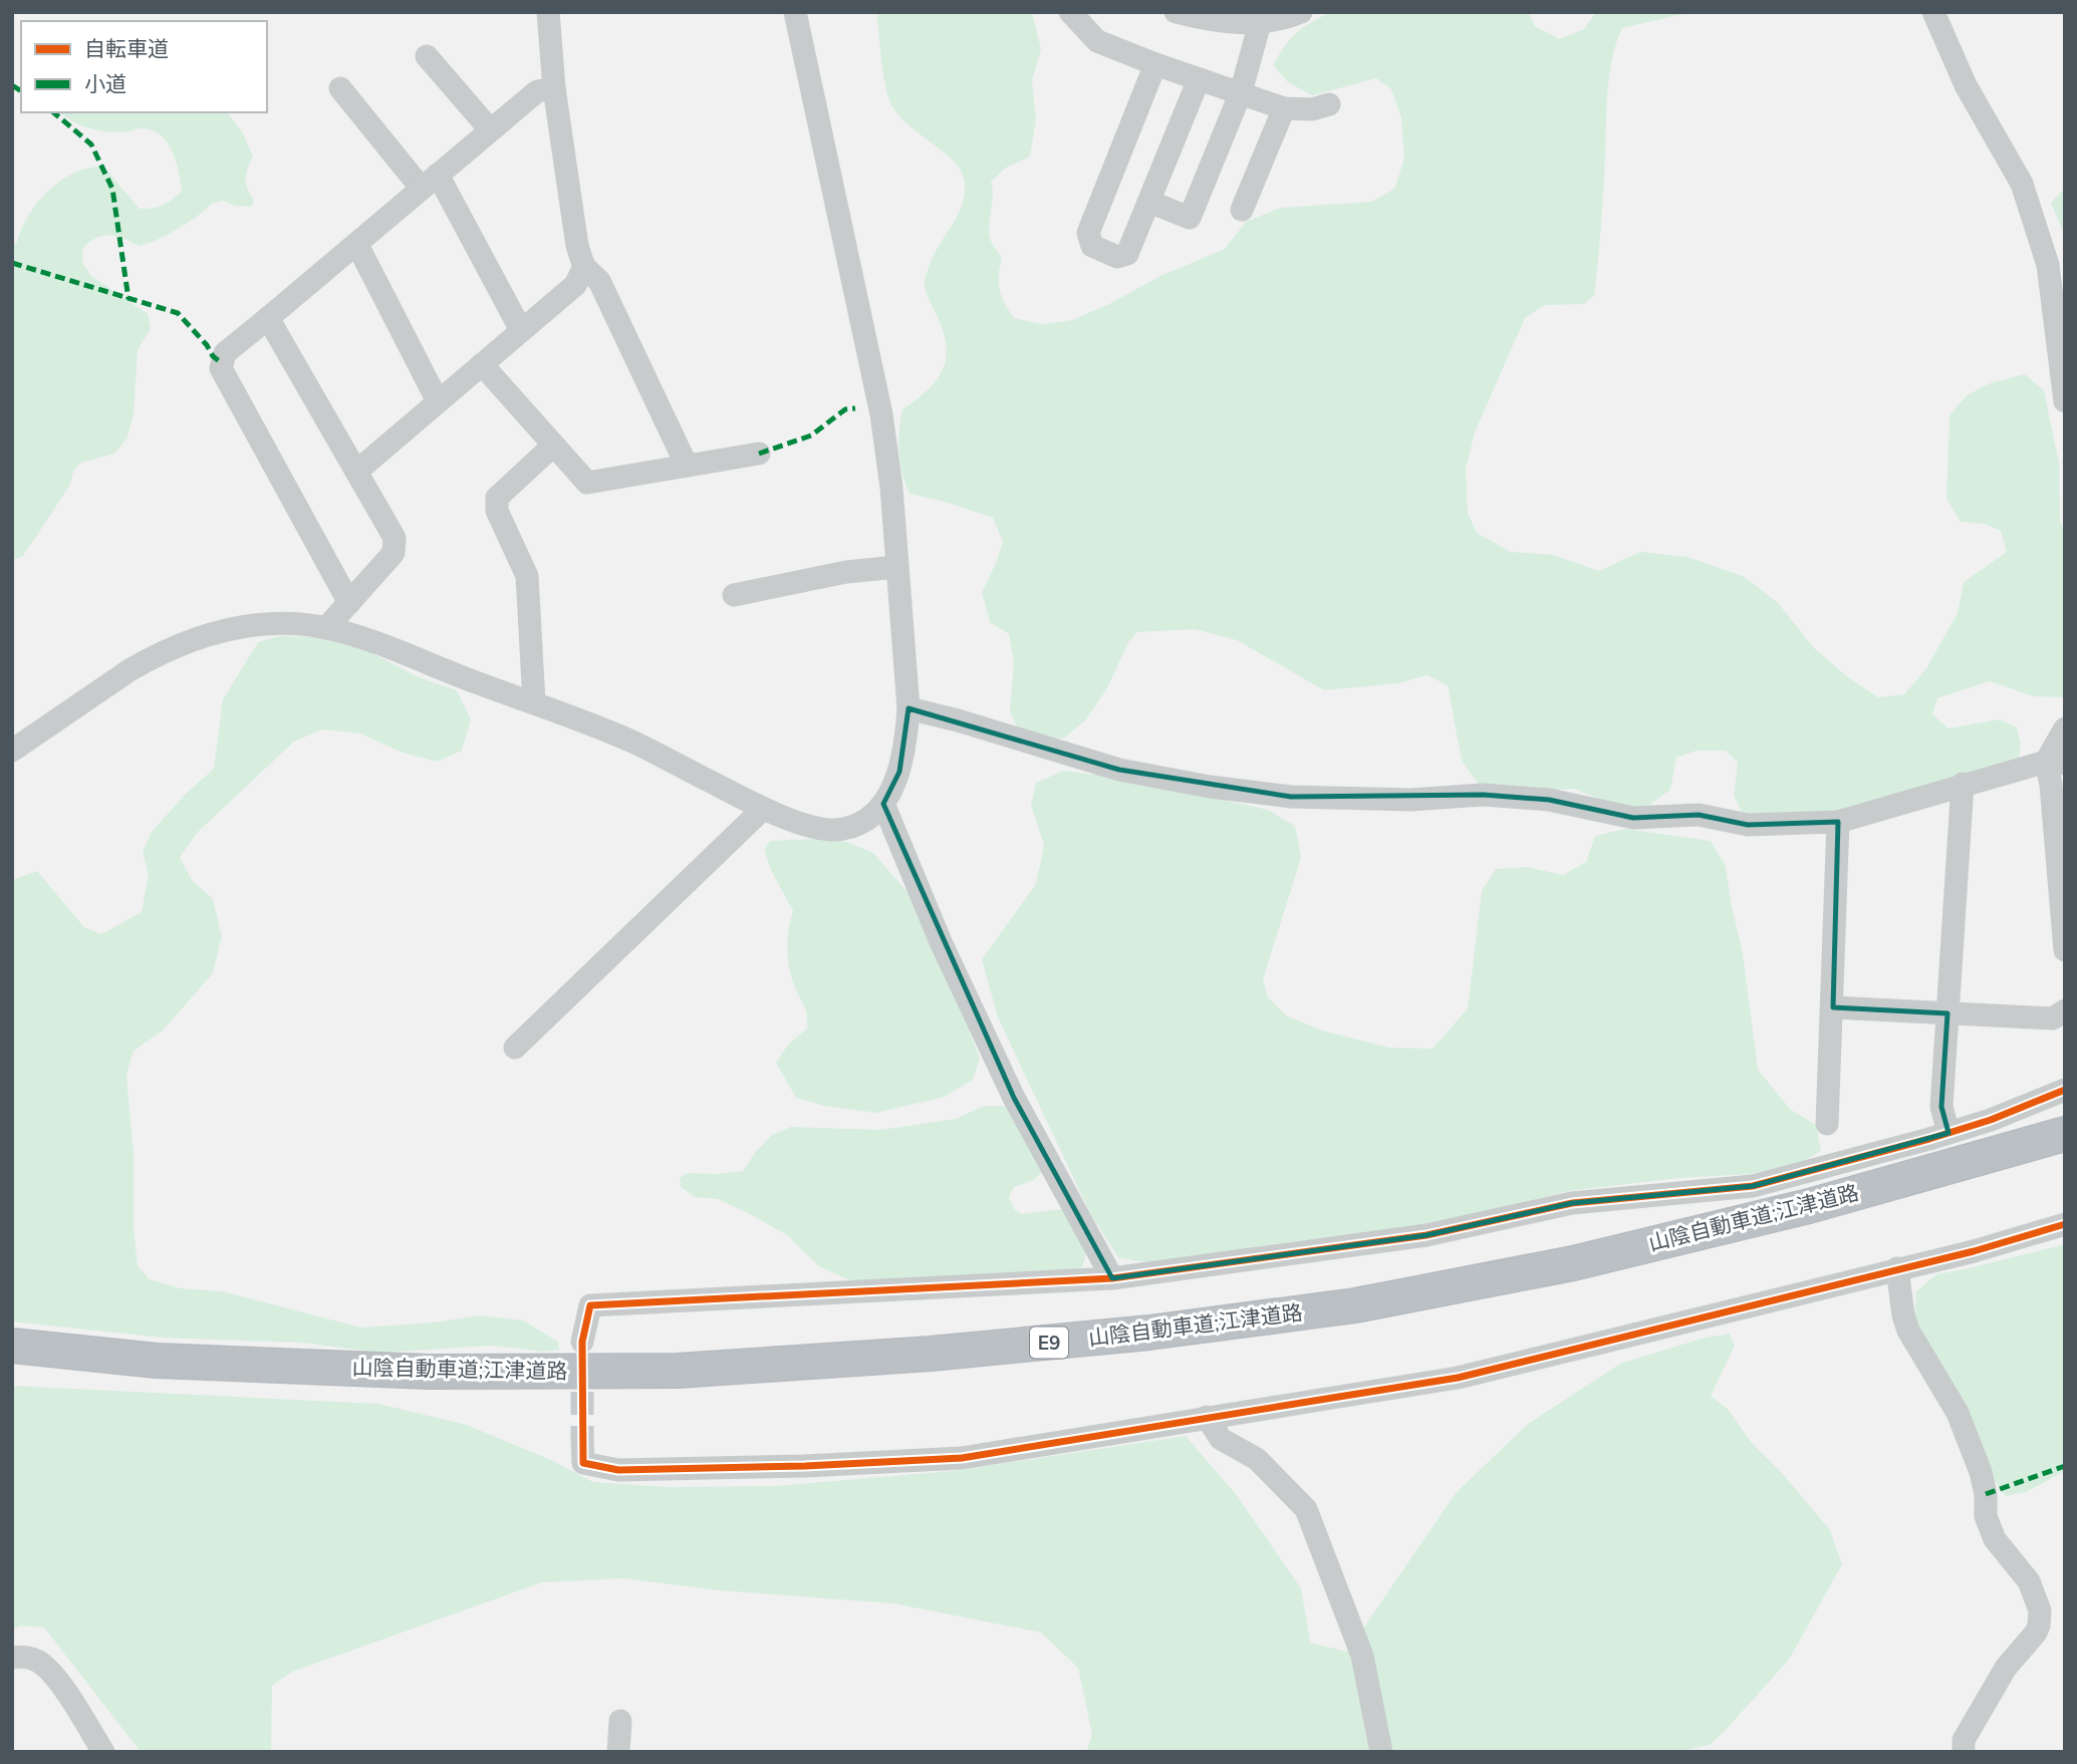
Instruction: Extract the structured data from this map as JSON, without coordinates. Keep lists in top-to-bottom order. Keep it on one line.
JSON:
{"streets":{"highway":["山陰自動車道;江津道路","E9"]},"legend":["自転車道","小道"]}
